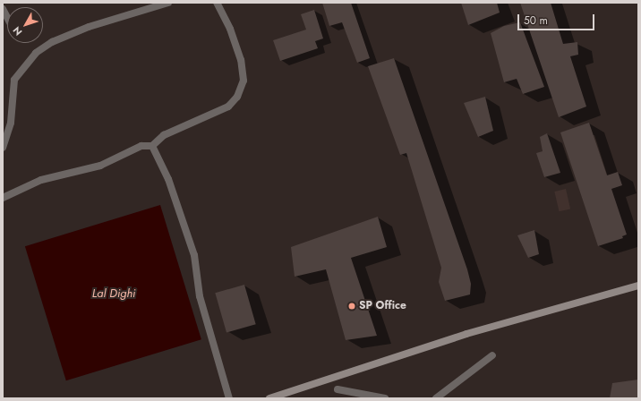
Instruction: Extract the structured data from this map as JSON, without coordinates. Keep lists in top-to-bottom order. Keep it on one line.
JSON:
{"water":["Lal Dighi"],"places":["SP Office"],"scale_bar":"50 m","north":"bottom left"}
